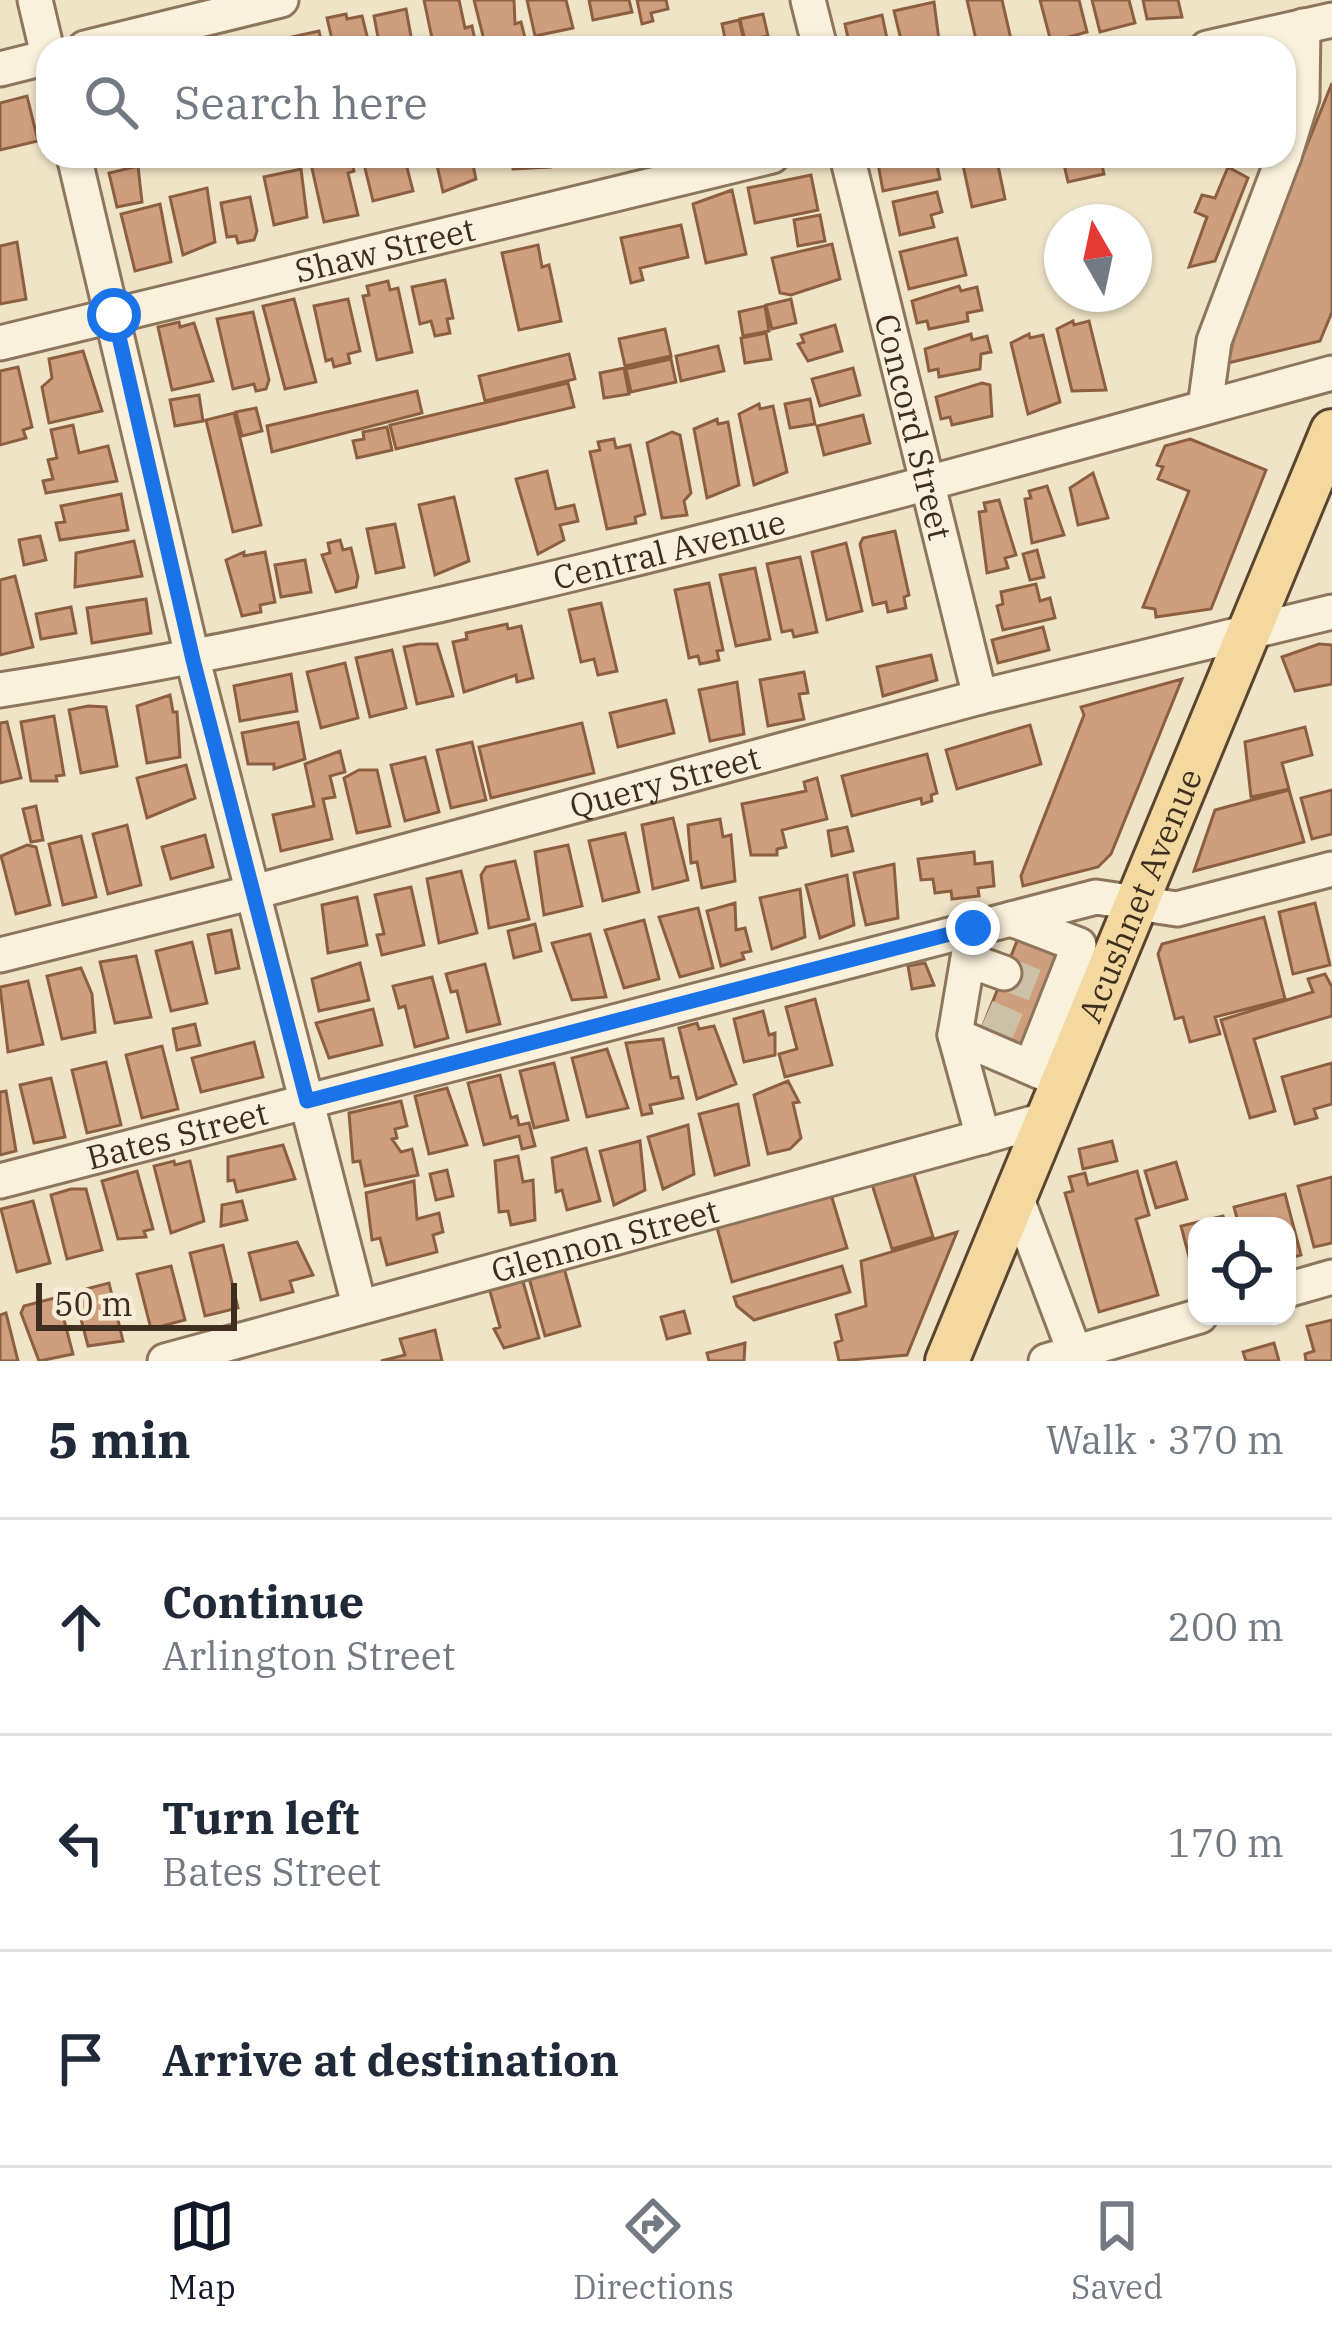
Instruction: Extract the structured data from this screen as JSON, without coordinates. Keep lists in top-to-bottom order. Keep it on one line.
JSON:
{"streets":{"main road":["Acushnet Avenue"],"street":["Shaw Street","Concord Street","Central Avenue","Query Street","Bates Street","Glennon Street"]},"crossings":[["Concord Street","Central Avenue"],["Concord Street","Query Street"],["Query Street","Acushnet Avenue"],["Acushnet Avenue","Bates Street"],["Acushnet Avenue","Glennon Street"]],"scale_bar":"50 m","north":"top","page":{"search":"Search here","scale":"50 m","heading":["5 min","Walk · 370 m"],"list":[["Continue","Arlington Street","200 m"],["Turn left","Bates Street","170 m"],"Arrive at destination"],"nav":["Map","Directions","Saved"]}}
